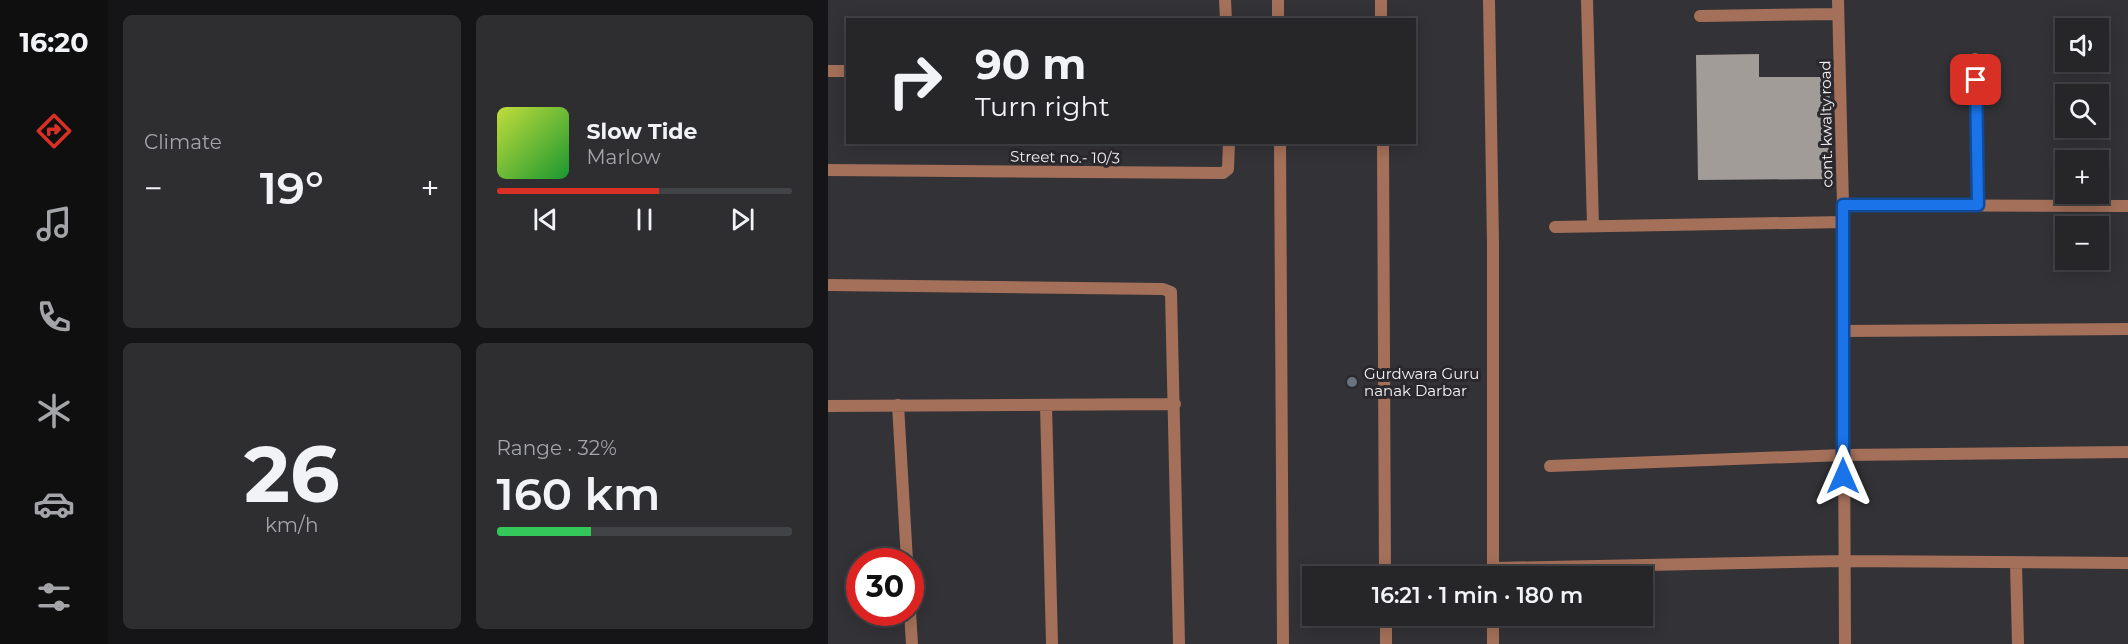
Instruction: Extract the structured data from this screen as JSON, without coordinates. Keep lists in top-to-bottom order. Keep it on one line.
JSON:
{"streets":{"street":["cont. kwalty road","Street no.- 10/3"]},"places":["Gurdwara Guru nanak Darbar"],"page":{"tabs":"16:20","tile":["Climate",["26","km/h"],["Range · 32%","160 km"]],"map_buttons":["+","−"],"turn":["90 m","Turn right"],"song":["Slow Tide","Marlow"],"heat":["−","19°","+"],"limit":"30","trip":"16:21 · 1 min · 180 m"}}
